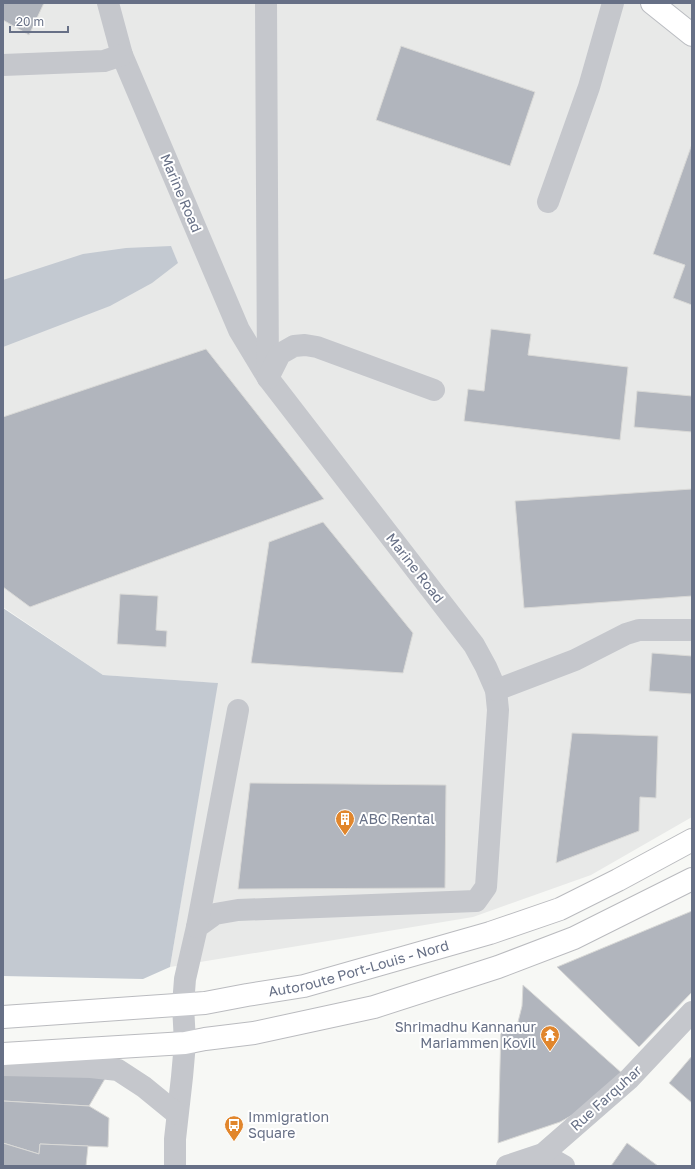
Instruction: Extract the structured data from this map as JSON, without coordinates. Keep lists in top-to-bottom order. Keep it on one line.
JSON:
{"streets":{"main road":["Autoroute Port-Louis - Nord"],"street":["Marine Road","Rue Farquhar"]},"places":{"building":["ABC Rental"],"temple":["Shrimadhu Kannanur Mariammen Kovil"],"bus stop":["Immigration Square"]},"scale_bar":"20 m"}
